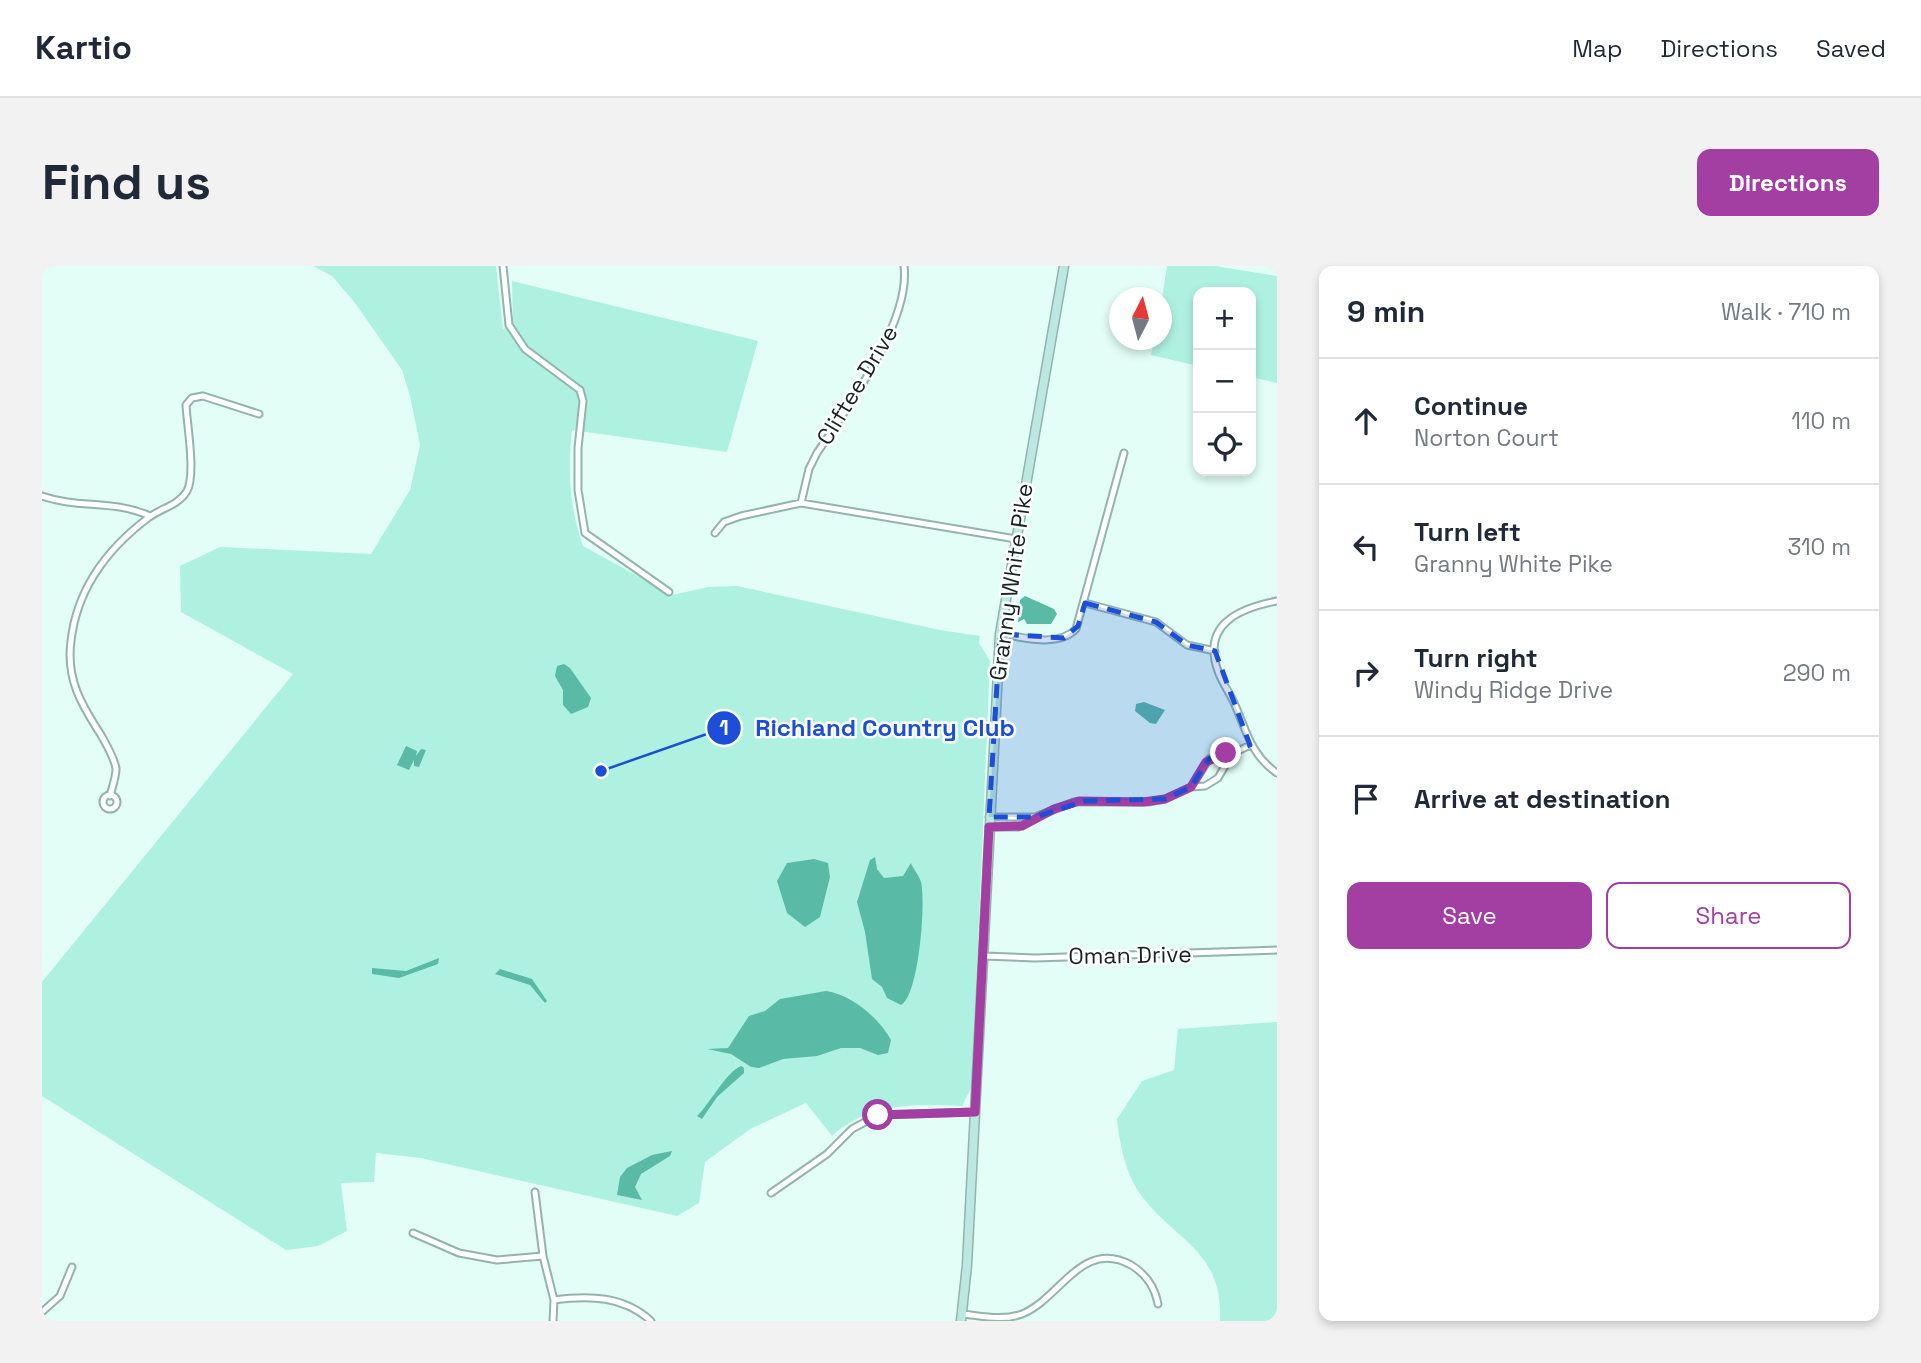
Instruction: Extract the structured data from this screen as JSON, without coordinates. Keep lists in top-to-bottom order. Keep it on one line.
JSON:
{"streets":{"main road":["Granny White Pike"],"street":["Cliftee Drive","Oman Drive"]},"crossings":[["Granny White Pike","Oman Drive"]],"places":["Richland Country Club"],"north":"top","page":{"header":"Kartio","nav":["Map","Directions","Saved"],"buttons":["Directions",["Save","Share"]],"title":"Find us","heading":["9 min","Walk · 710 m"],"map_buttons":["+","−"],"list":[["Continue","Norton Court","110 m"],["Turn left","Granny White Pike","310 m"],["Turn right","Windy Ridge Drive","290 m"],"Arrive at destination"]}}
